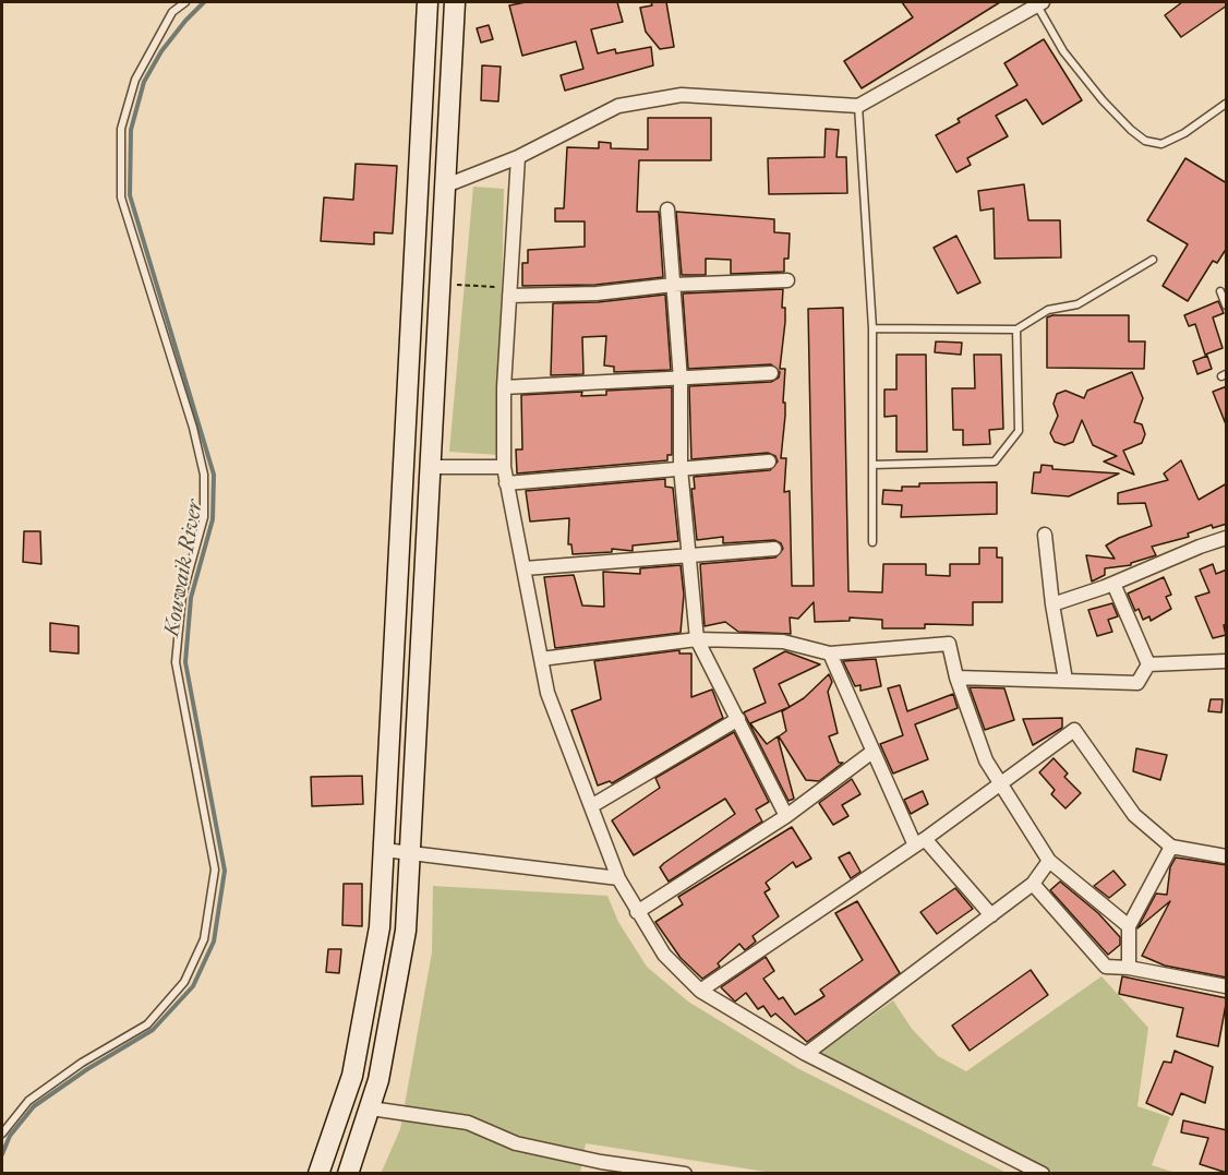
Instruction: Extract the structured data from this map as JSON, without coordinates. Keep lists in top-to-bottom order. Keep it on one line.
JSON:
{"water":["Kouwaik River"]}
